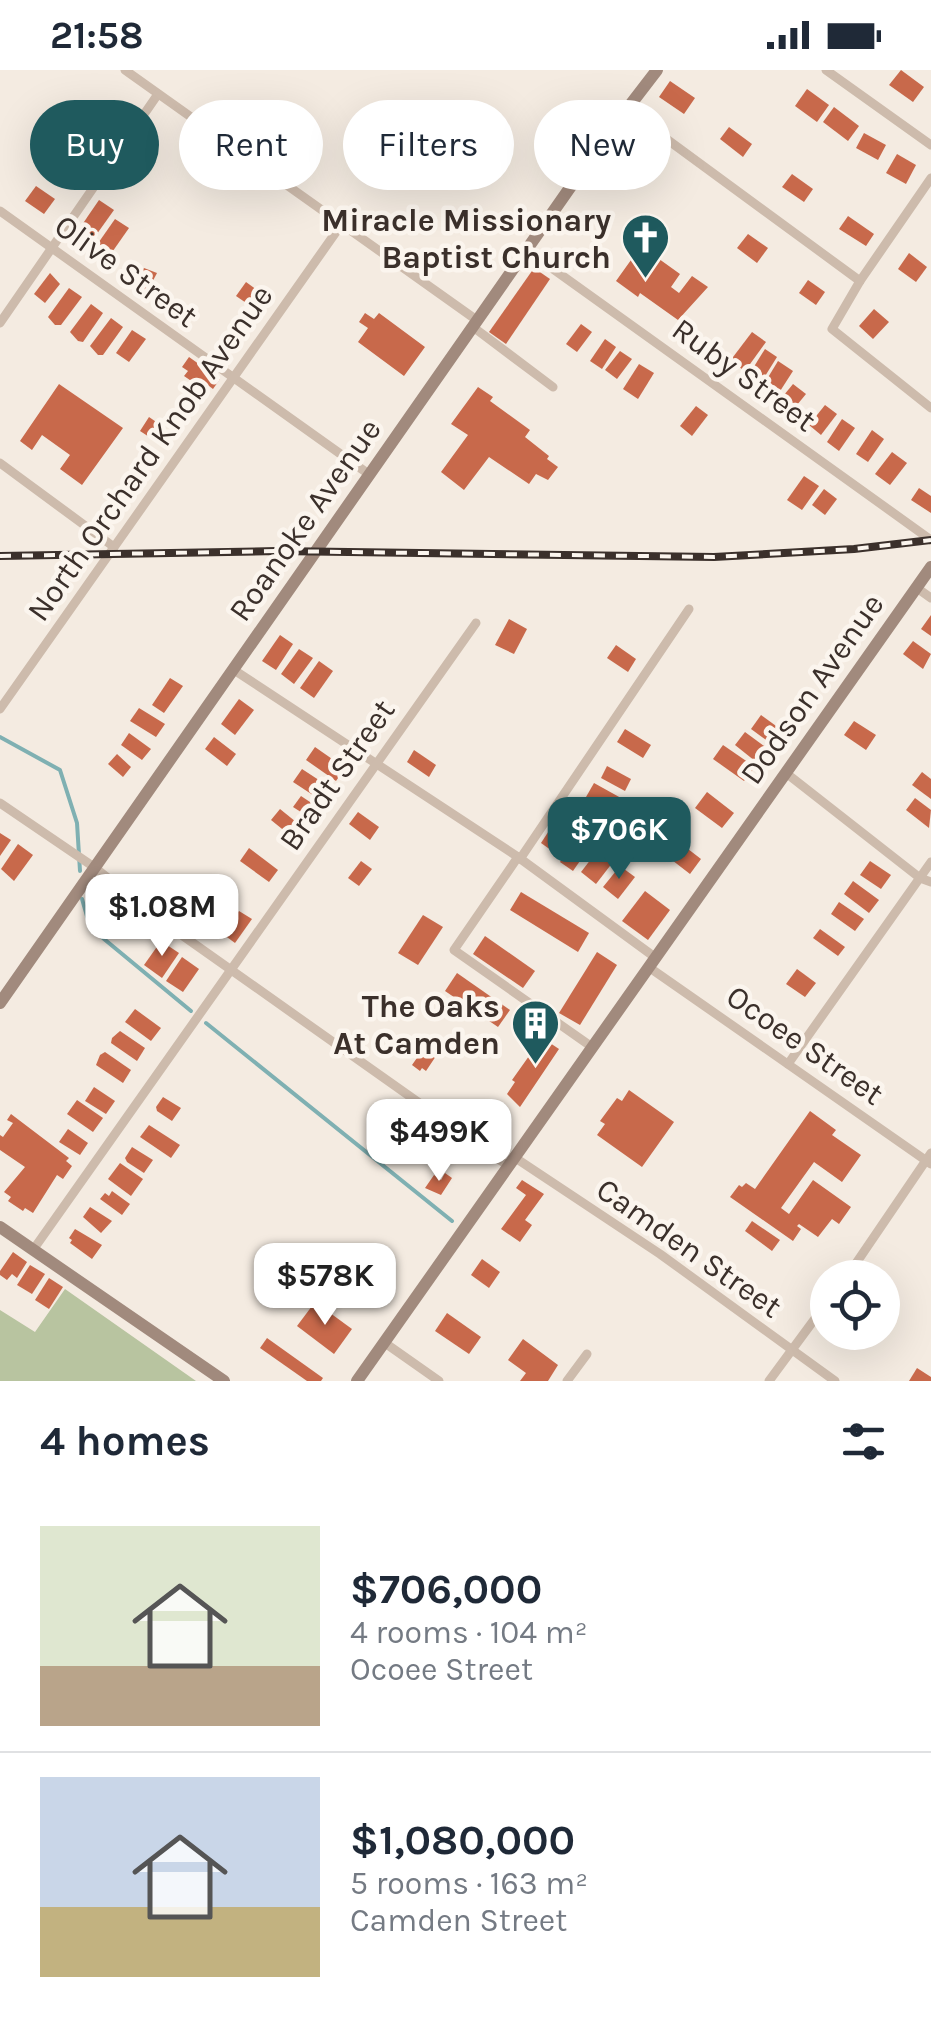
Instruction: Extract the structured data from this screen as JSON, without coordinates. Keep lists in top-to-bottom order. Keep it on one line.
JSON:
{"streets":{"main road":["Roanoke Avenue","Dodson Avenue"],"street":["Olive Street","Ruby Street","North Orchard Knob Avenue","Bradt Street","Ocoee Street","Camden Street"]},"crossings":[["Olive Street","North Orchard Knob Avenue"],["Olive Street","Roanoke Avenue"],["Ruby Street","Roanoke Avenue"],["Roanoke Avenue","Ocoee Street"],["Roanoke Avenue","Camden Street"],["Dodson Avenue","Ocoee Street"],["Dodson Avenue","Camden Street"],["Bradt Street","Ocoee Street"],["Bradt Street","Camden Street"]],"places":{"church":["Miracle Missionary Baptist Church"],"building":["The Oaks At Camden"]},"page":{"status":"21:58","chip":["Buy","Rent","Filters","New"],"price":["$706K","$1.08M","$499K","$578K"],"heading":"4 homes","list":[{"name":"$706,000","note":"4 rooms · 104 m² · Ocoee Street"},{"name":"$1,080,000","note":"5 rooms · 163 m² · Camden Street"}]}}
